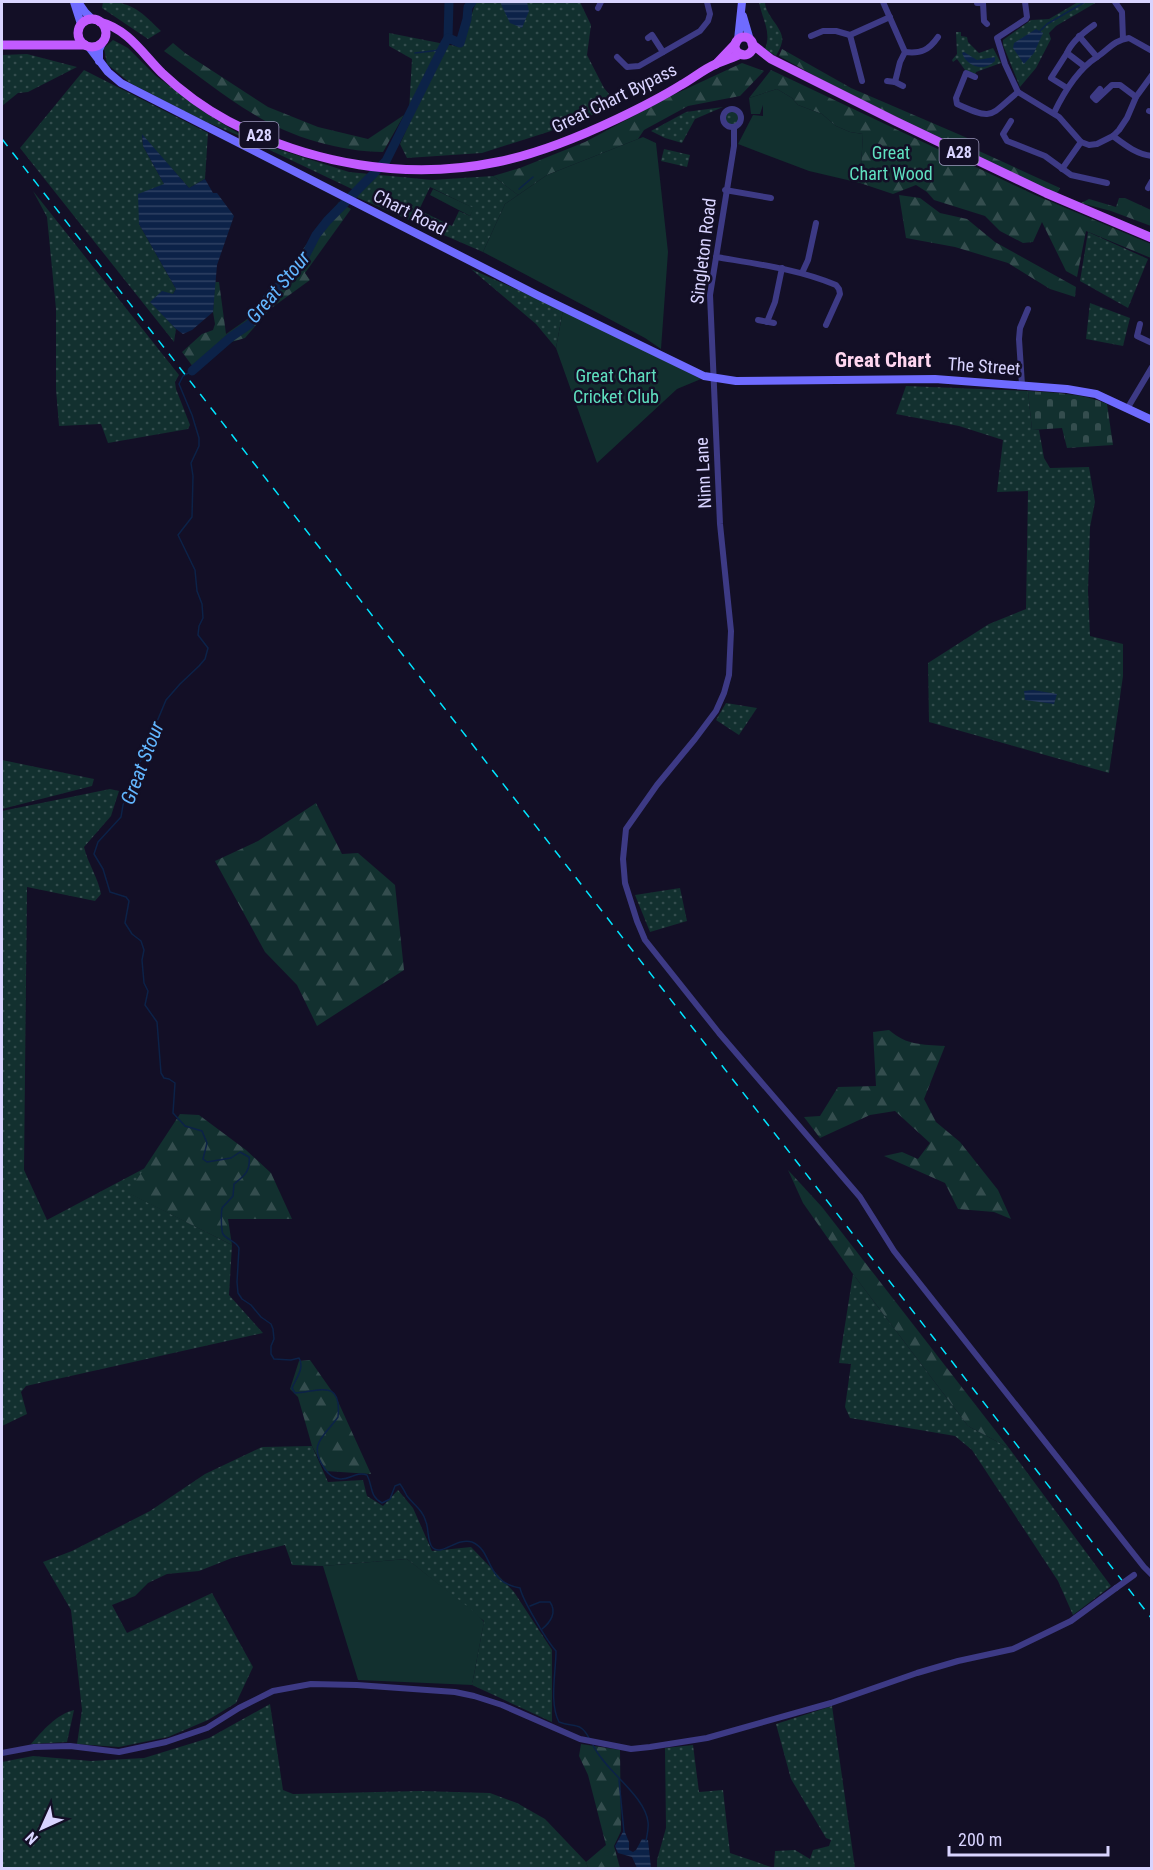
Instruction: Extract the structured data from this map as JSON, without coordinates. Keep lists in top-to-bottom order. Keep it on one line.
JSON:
{"streets":{"main road":["Great Chart Bypass","A28"],"street":["Chart Road","Singleton Road","The Street","Ninn Lane"]},"crossings":[["Great Chart Bypass","A28"],["Great Chart Bypass","Chart Road"],["Chart Road","Singleton Road"],["Chart Road","The Street"],["Chart Road","Ninn Lane"],["Singleton Road","The Street"],["Singleton Road","Ninn Lane"],["The Street","Ninn Lane"]],"districts":["Great Chart"],"water":["Great Stour"],"parks":["Great Chart Wood","Great Chart Cricket Club"],"scale_bar":"200 m","north":"bottom left"}
